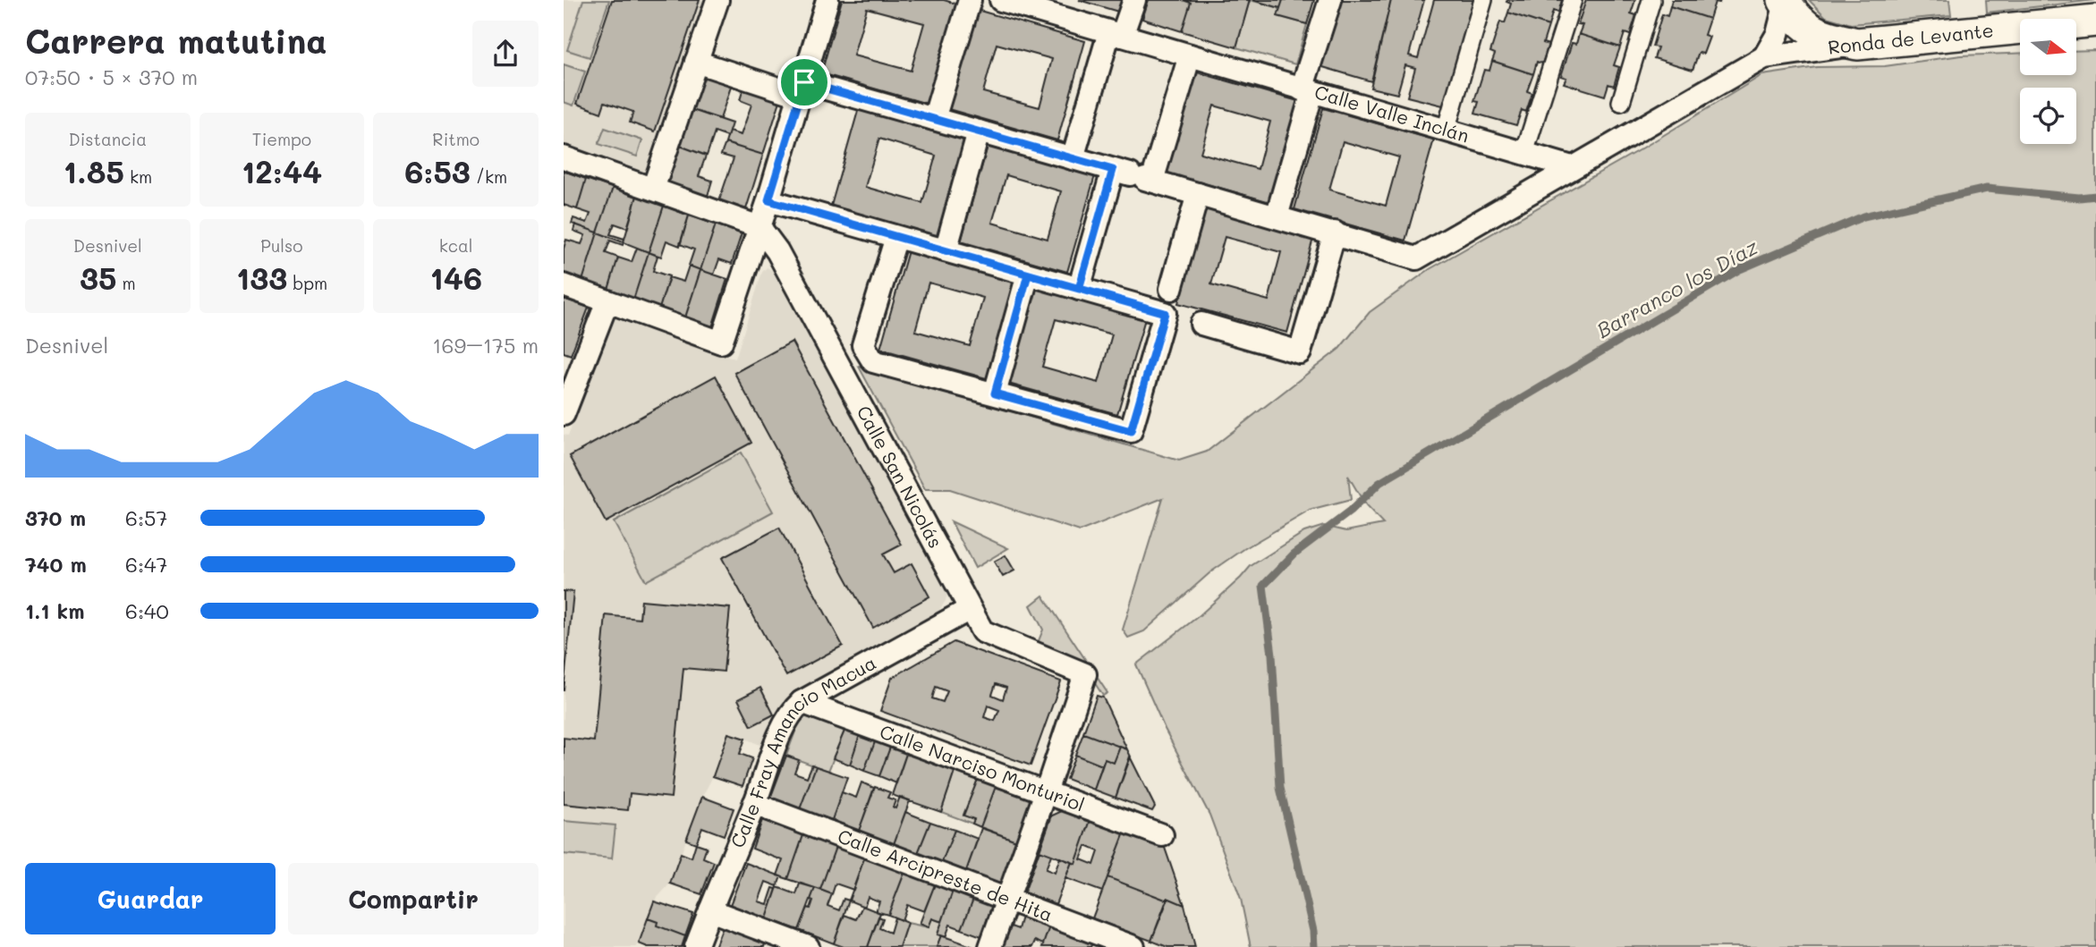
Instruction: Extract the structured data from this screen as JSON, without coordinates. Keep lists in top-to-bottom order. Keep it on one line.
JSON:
{"streets":{"main road":["Ronda de Levante"],"street":["Calle Valle Inclán","Calle San Nicolás","Calle Fray Amancio Macua","Calle Narciso Monturiol","Calle Arcipreste de Hita"]},"crossings":[["Calle San Nicolás","Calle Fray Amancio Macua"],["Calle San Nicolás","Calle Narciso Monturiol"],["Calle Fray Amancio Macua","Calle Narciso Monturiol"],["Calle Fray Amancio Macua","Calle Arcipreste de Hita"]],"water":["Barranco los Díaz"],"north":"right","page":{"heading":["Carrera matutina","07:50 · 5 × 370 m"],"stats":[["Distancia","1.85 km"],["Tiempo","12:44"],["Ritmo","6:53 /km"],["Desnivel","35 m"],["Pulso","133 bpm"],["kcal","146"]],"chart":["Desnivel","169–175 m"],"list":[{"name":"370 m","note":"6:57"},{"name":"740 m","note":"6:47"},{"name":"1.1 km","note":"6:40"}],"buttons":["Guardar","Compartir"]}}
